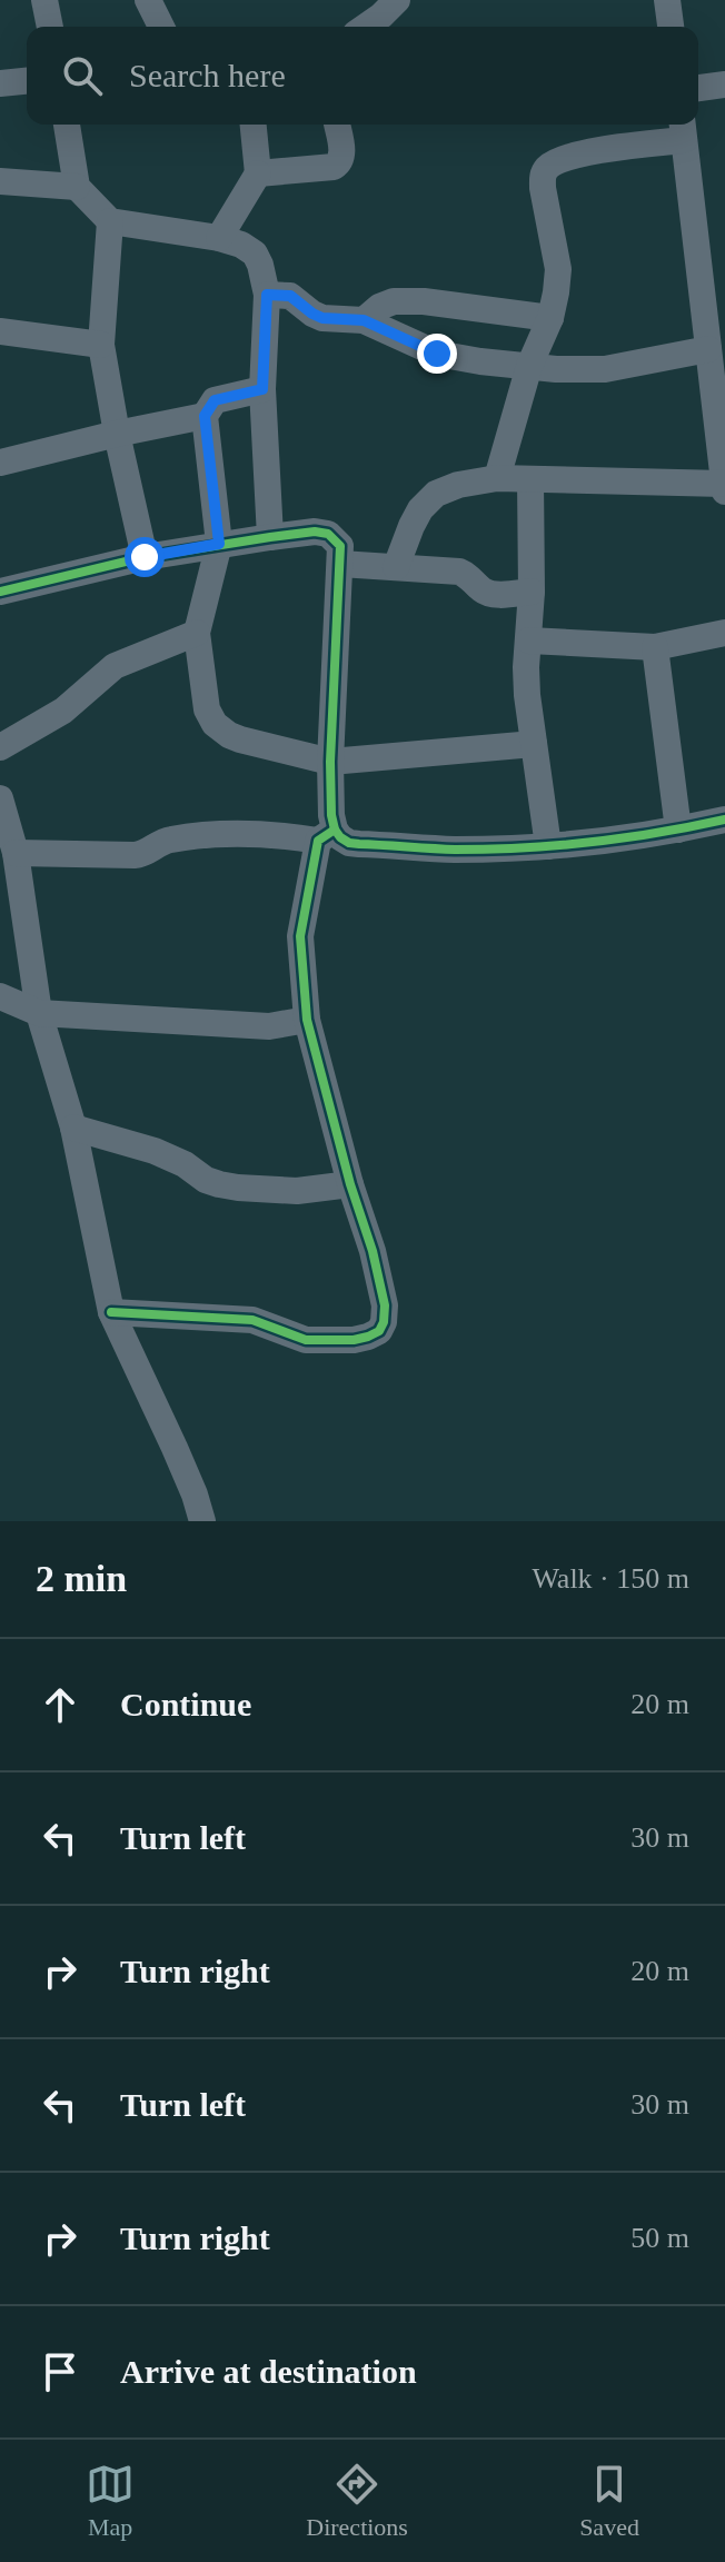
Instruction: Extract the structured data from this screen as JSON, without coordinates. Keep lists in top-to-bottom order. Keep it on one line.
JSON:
{"page":{"search":"Search here","heading":["2 min","Walk · 150 m"],"list":[["Continue","20 m"],["Turn left","30 m"],["Turn right","20 m"],["Turn left","30 m"],["Turn right","50 m"],"Arrive at destination"],"nav":["Map","Directions","Saved"]}}
